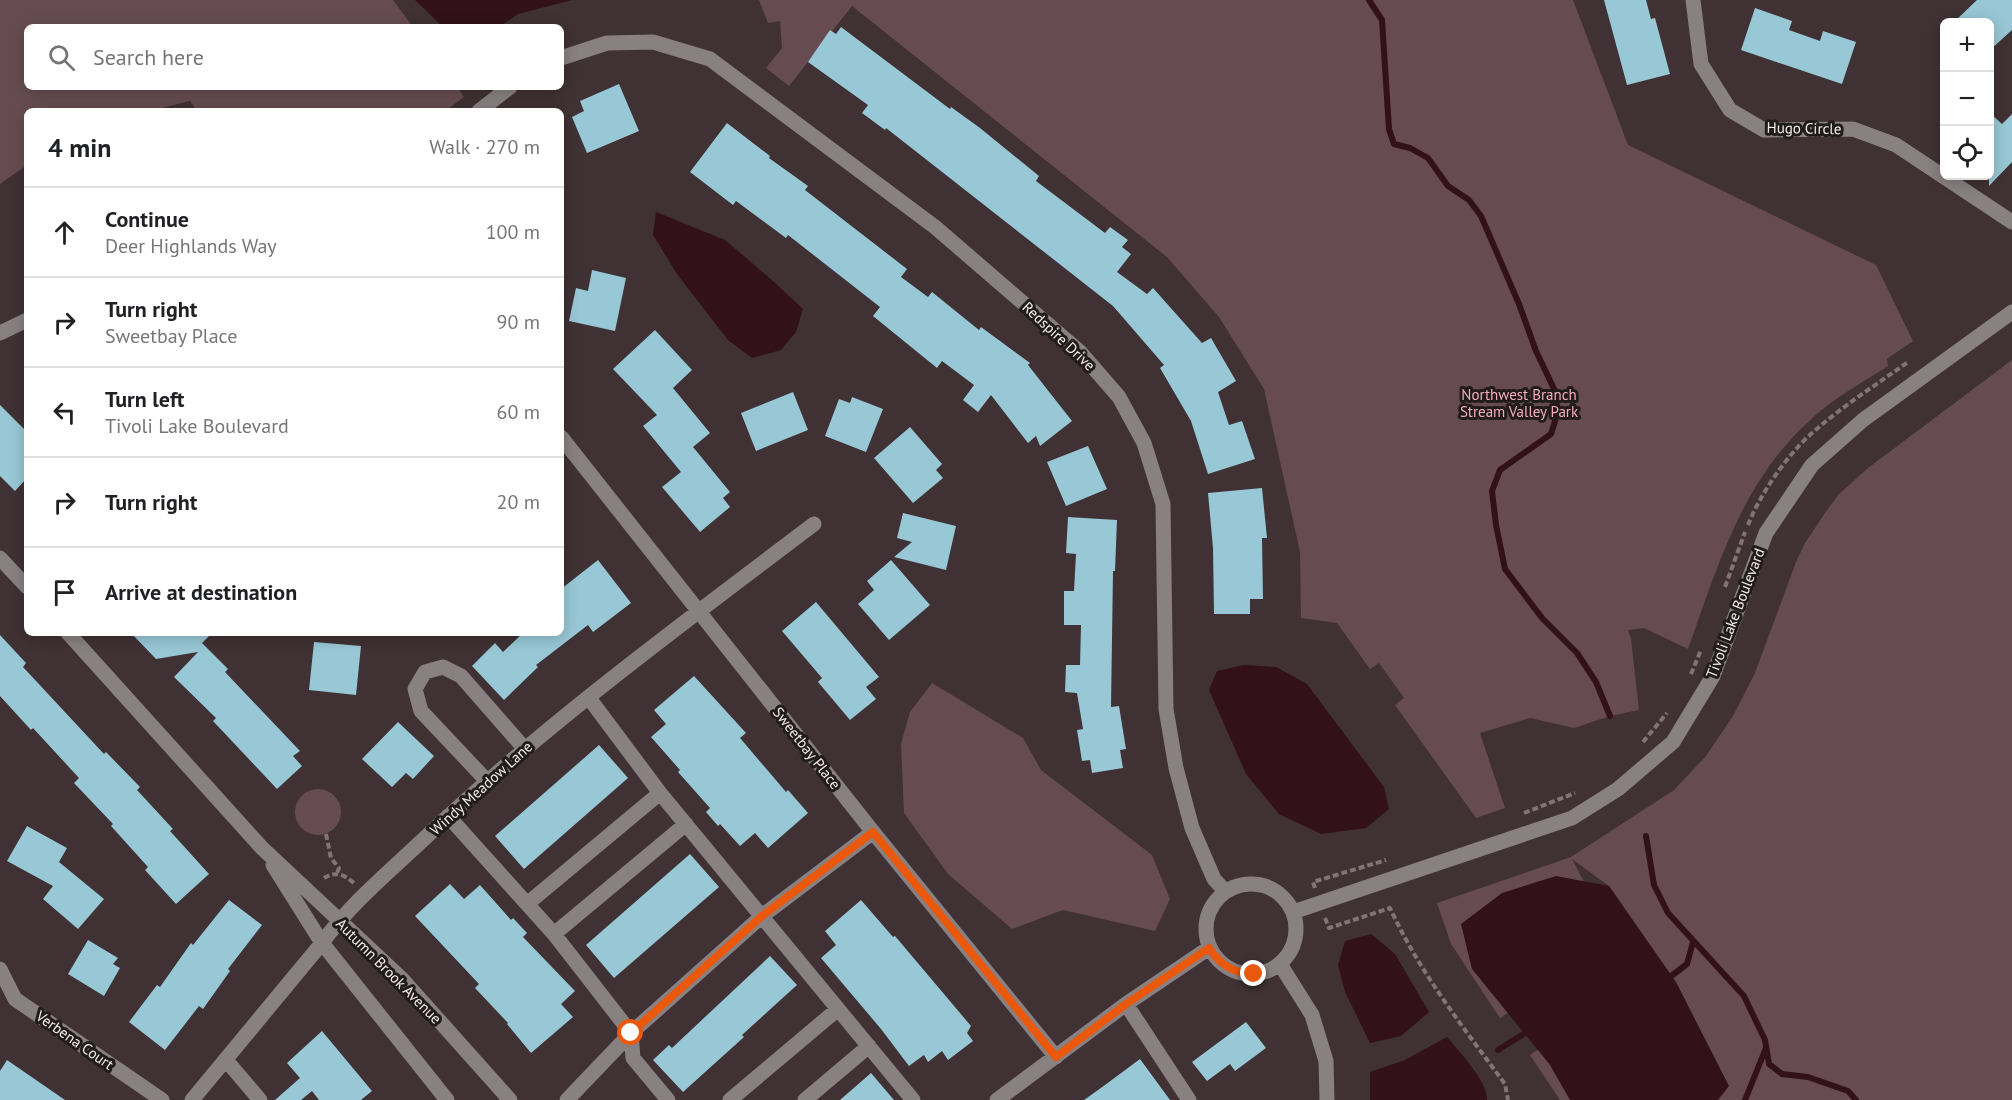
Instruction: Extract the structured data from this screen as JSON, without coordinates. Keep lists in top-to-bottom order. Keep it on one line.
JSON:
{"streets":{"street":["Hugo Circle","Redspire Drive","Tivoli Lake Boulevard","Sweetbay Place","Windy Meadow Lane","Autumn Brook Avenue","Verbena Court"]},"crossings":[["Redspire Drive","Tivoli Lake Boulevard"],["Sweetbay Place","Windy Meadow Lane"],["Windy Meadow Lane","Autumn Brook Avenue"]],"parks":["Northwest Branch Stream Valley Park"],"page":{"map_buttons":["+","−"],"search":"Search here","heading":["4 min","Walk · 270 m"],"list":[["Continue","Deer Highlands Way","100 m"],["Turn right","Sweetbay Place","90 m"],["Turn left","Tivoli Lake Boulevard","60 m"],["Turn right","20 m"],"Arrive at destination"]}}
